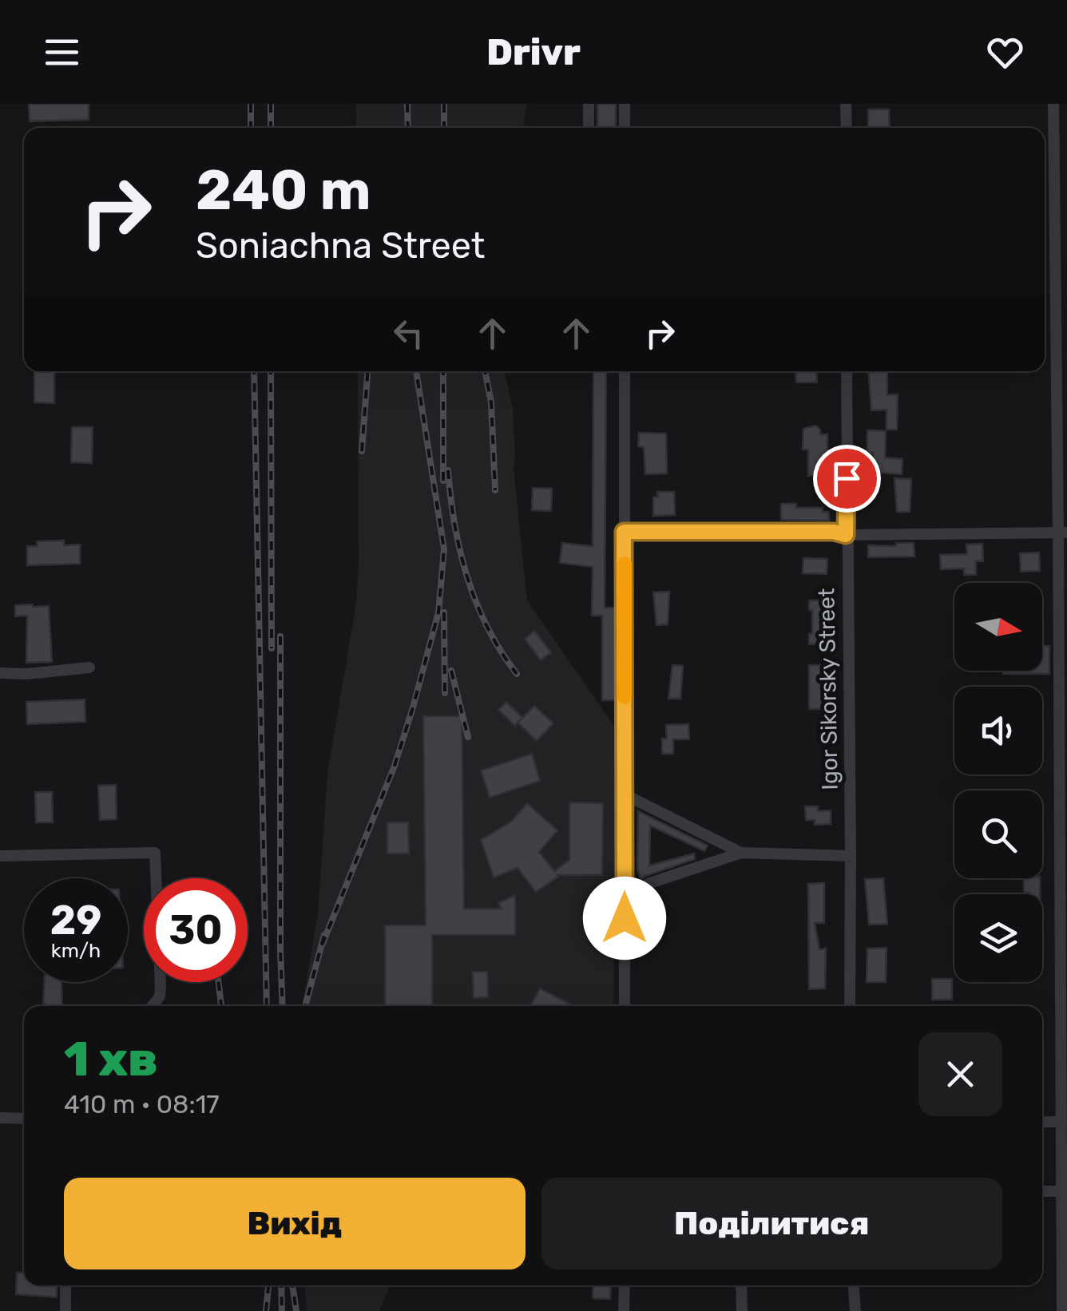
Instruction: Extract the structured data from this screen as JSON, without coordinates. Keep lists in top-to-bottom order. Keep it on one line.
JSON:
{"streets":{"street":["Igor Sikorsky Street"]},"north":"right","page":{"header":"Drivr","turn":["240 m","Soniachna Street"],"speed":"29 km/h","limit":"30","heading":["1 хв","410 m · 08:17"],"buttons":["Вихід","Поділитися"]}}
